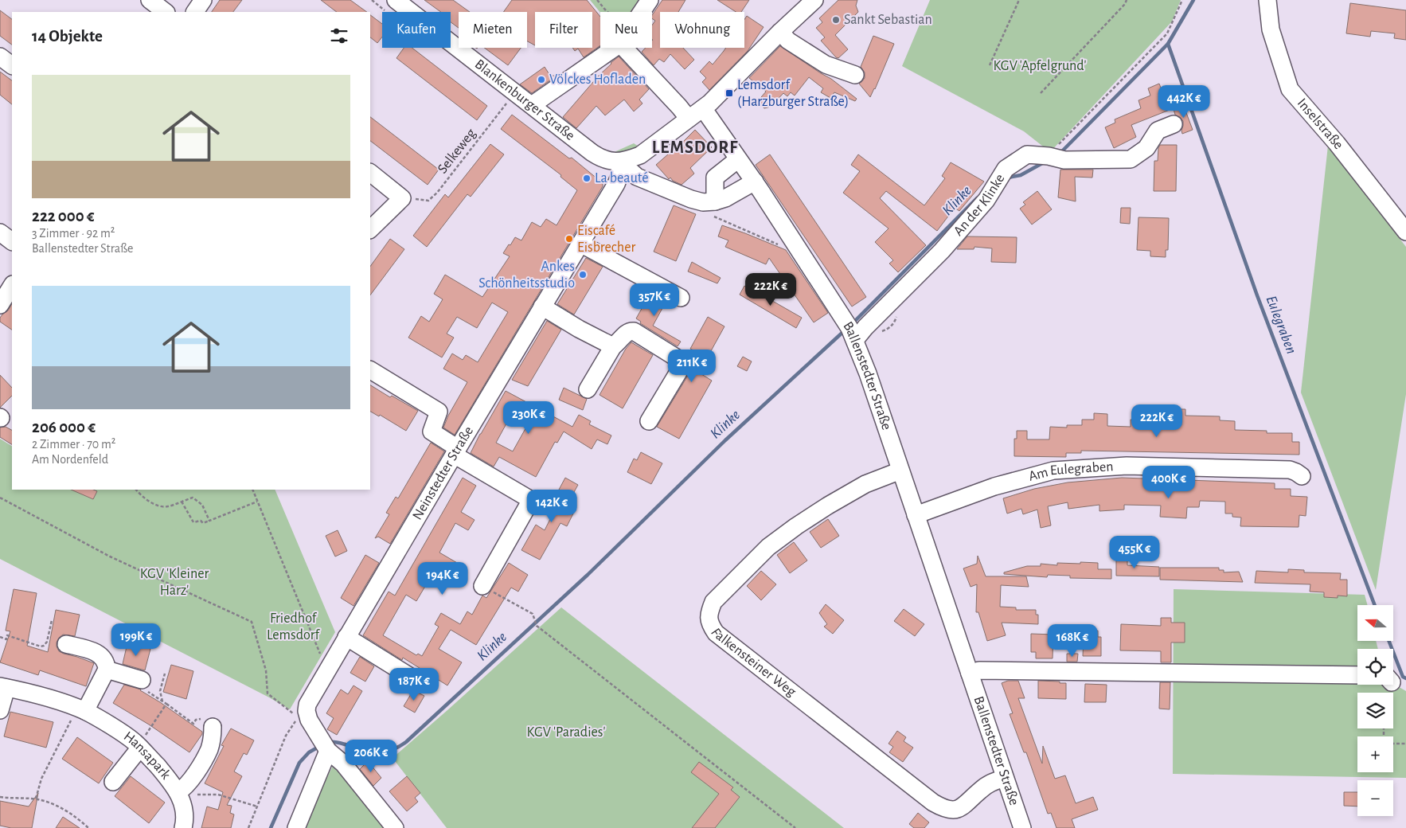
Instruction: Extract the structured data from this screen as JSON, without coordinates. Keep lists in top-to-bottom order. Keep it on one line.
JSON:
{"streets":{"street":["Blankenburger Straße","Inselstraße","An der Klinke","Ballenstedter Straße","Am Eulegraben","Neinstedter Straße","Falkensteiner Weg","Hansapark"],"path":["Selkeweg"]},"crossings":[["Blankenburger Straße","Selkeweg"],["Blankenburger Straße","Neinstedter Straße"],["An der Klinke","Ballenstedter Straße"],["Ballenstedter Straße","Am Eulegraben"],["Ballenstedter Straße","Falkensteiner Weg"]],"districts":["LEMSDORF"],"water":["Klinke","Eulegraben"],"parks":["KGV 'Apfelgrund'","KGV 'Kleiner Harz'","Friedhof Lemsdorf","KGV 'Paradies'"],"places":{"other":["Sankt Sebastian","Völckes Hofladen","La beauté","Eiscafé Eisbrecher","Ankes Schönheitsstudio"],"transit":["Lemsdorf (Harzburger Straße)"]},"north":"left","page":{"chip":["Kaufen","Mieten","Filter","Neu","Wohnung"],"heading":"14 Objekte","list":[{"name":"222 000 €","note":"3 Zimmer · 92 m² · Ballenstedter Straße"},{"name":"206 000 €","note":"2 Zimmer · 70 m² · Am Nordenfeld"}],"price":["442K €","222K €","357K €","211K €","230K €","222K €","400K €","142K €","455K €","194K €","199K €","168K €","187K €","206K €"],"map_buttons":["+","−"]}}
